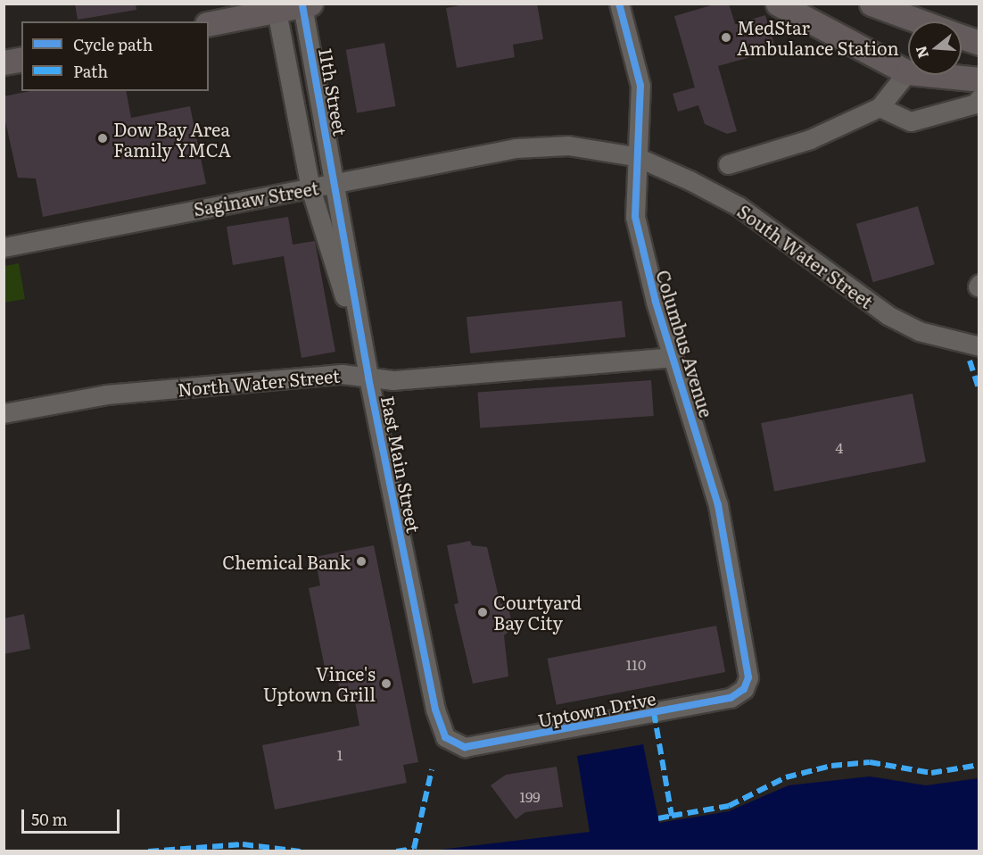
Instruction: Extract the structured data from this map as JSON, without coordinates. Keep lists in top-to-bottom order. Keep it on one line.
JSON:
{"streets":{"street":["11th Street","Saginaw Street","South Water Street","Columbus Avenue","North Water Street","East Main Street","Uptown Drive"]},"crossings":[["11th Street","Saginaw Street"],["11th Street","East Main Street"],["Saginaw Street","South Water Street"],["Saginaw Street","Columbus Avenue"],["Saginaw Street","East Main Street"],["South Water Street","Columbus Avenue"],["Columbus Avenue","North Water Street"],["Columbus Avenue","Uptown Drive"],["North Water Street","East Main Street"],["East Main Street","Uptown Drive"]],"places":["MedStar Ambulance Station","Dow Bay Area Family YMCA","Chemical Bank","Courtyard Bay City","Vince's Uptown Grill"],"house_numbers":["4","110","1","199"],"legend":["Cycle path","Path"],"scale_bar":"50 m","north":"left"}
